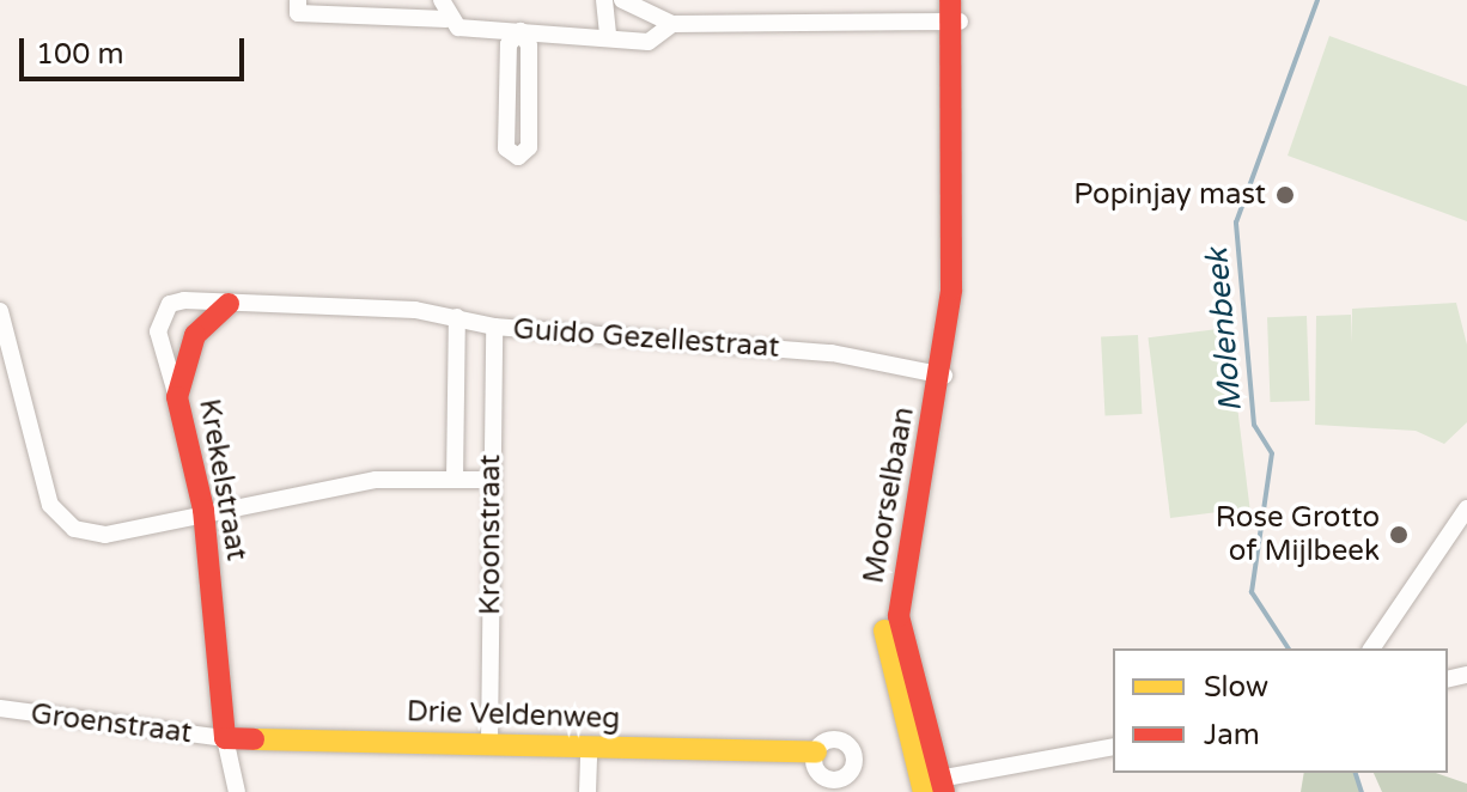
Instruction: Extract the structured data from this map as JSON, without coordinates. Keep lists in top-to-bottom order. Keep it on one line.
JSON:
{"streets":{"street":["Guido Gezellestraat","Krekelstraat","Moorselbaan","Kroonstraat","Drie Veldenweg","Groenstraat"]},"crossings":[["Guido Gezellestraat","Krekelstraat"],["Guido Gezellestraat","Moorselbaan"],["Guido Gezellestraat","Kroonstraat"],["Krekelstraat","Drie Veldenweg"],["Krekelstraat","Groenstraat"],["Kroonstraat","Drie Veldenweg"],["Drie Veldenweg","Groenstraat"]],"water":["Molenbeek"],"places":["Popinjay mast","Rose Grotto of Mijlbeek"],"legend":["Slow","Jam"],"scale_bar":"100 m"}
